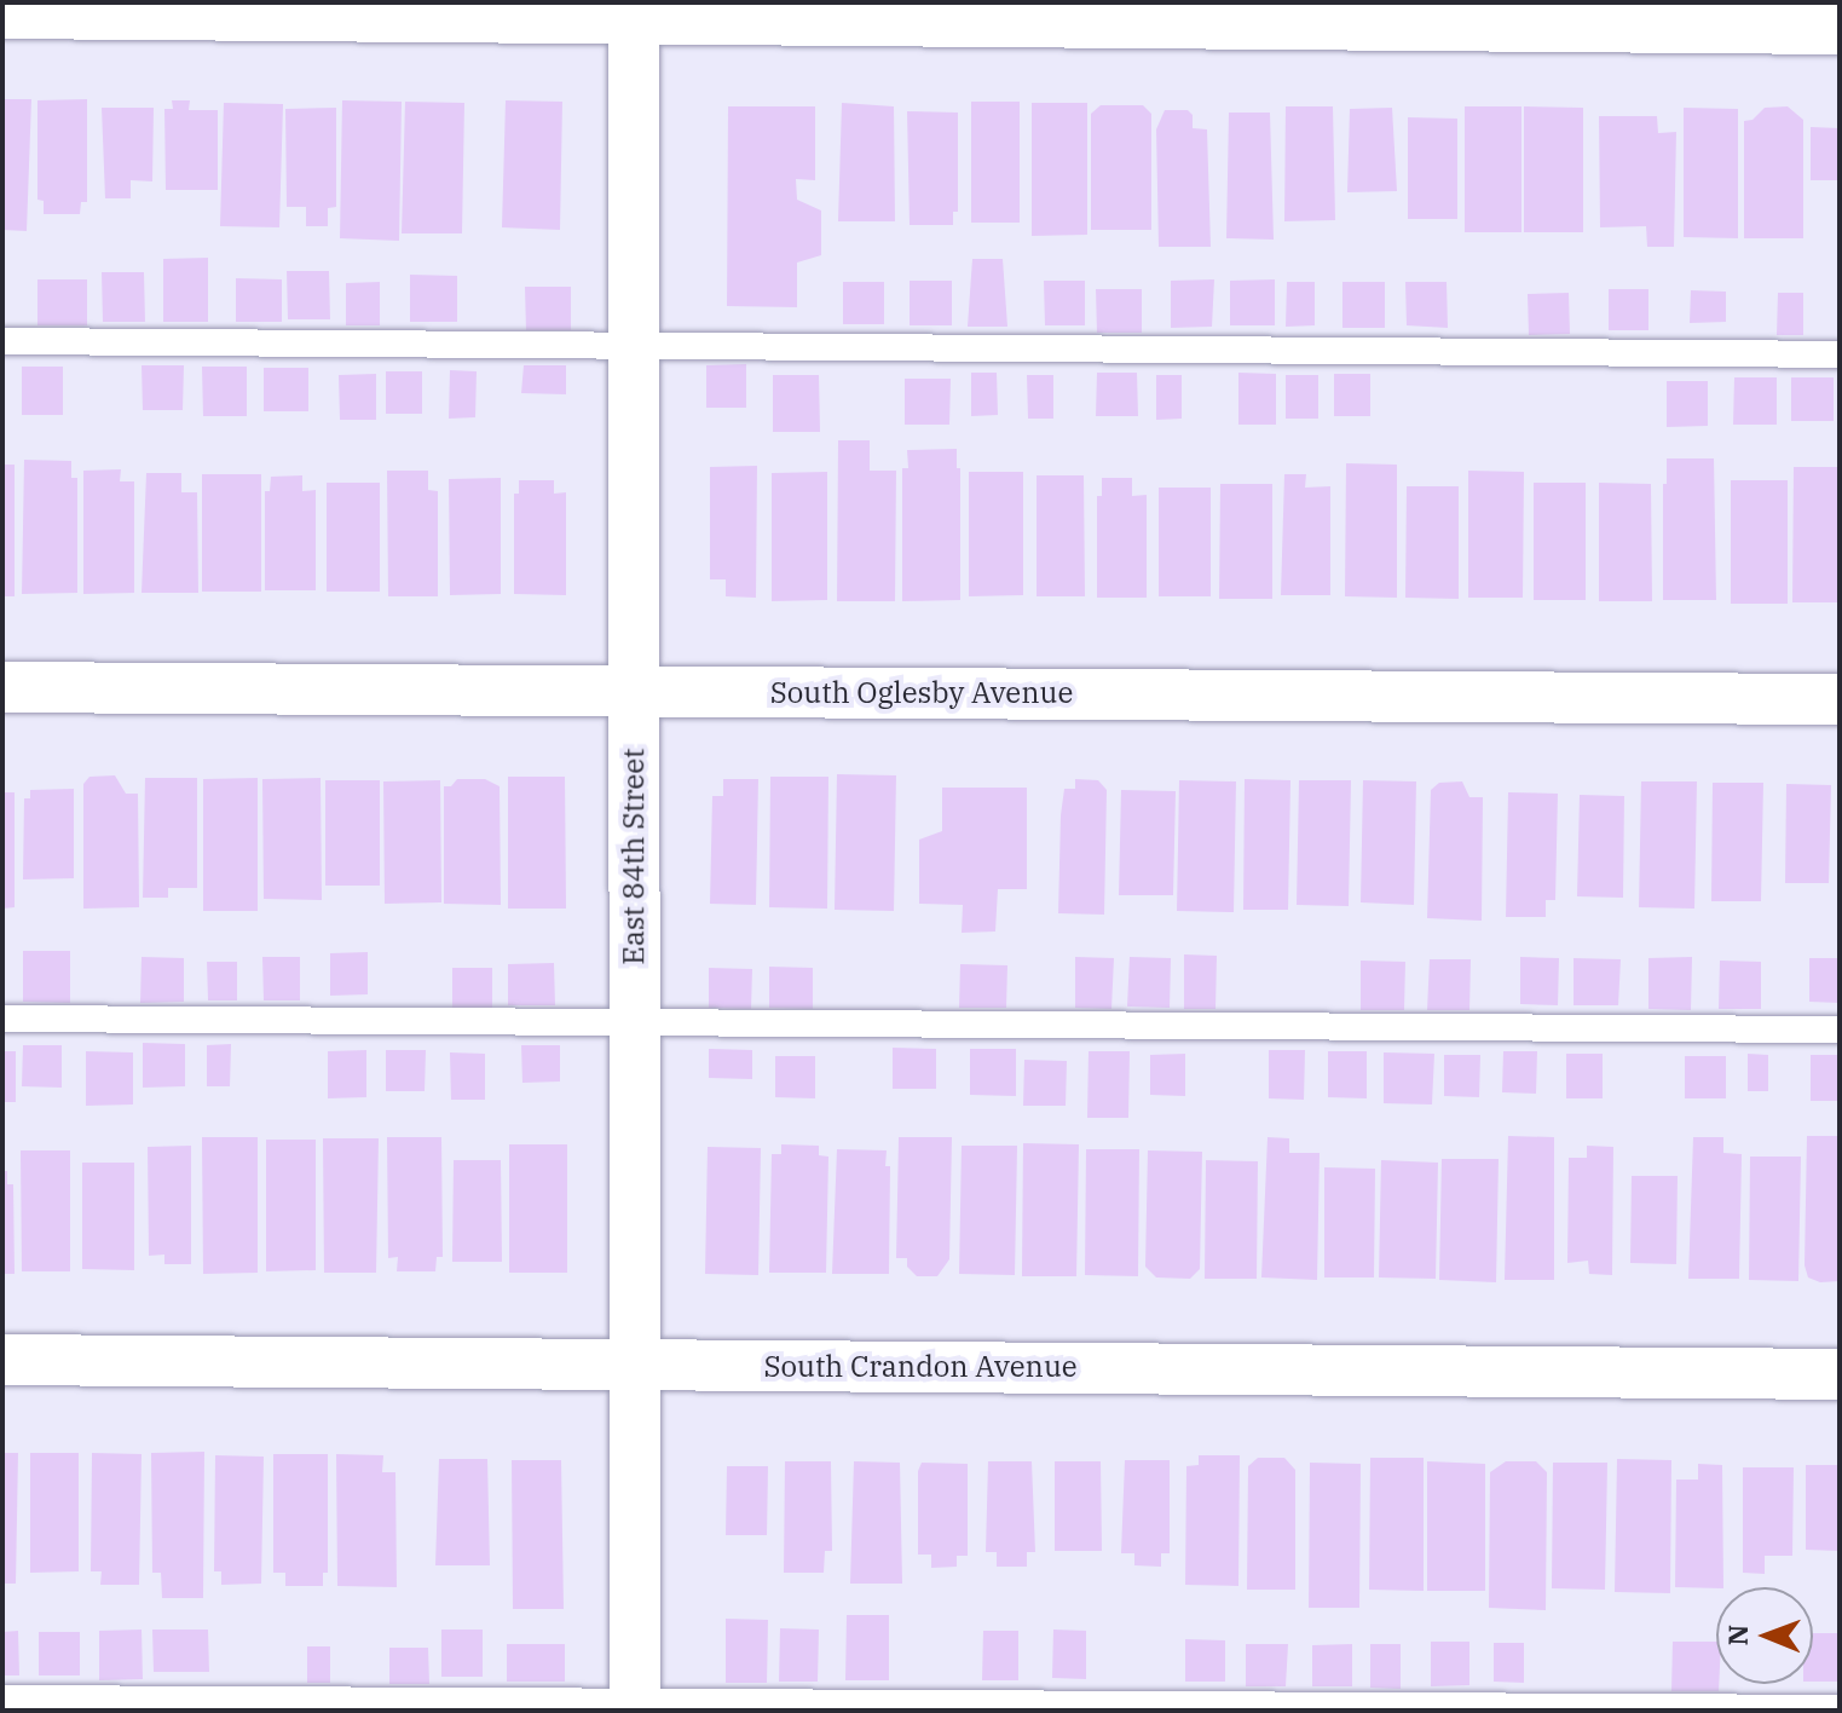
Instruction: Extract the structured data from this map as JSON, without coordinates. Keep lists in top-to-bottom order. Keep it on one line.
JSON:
{"streets":{"street":["South Oglesby Avenue","East 84th Street","South Crandon Avenue"]},"crossings":[["South Oglesby Avenue","East 84th Street"],["East 84th Street","South Crandon Avenue"]],"north":"left"}
